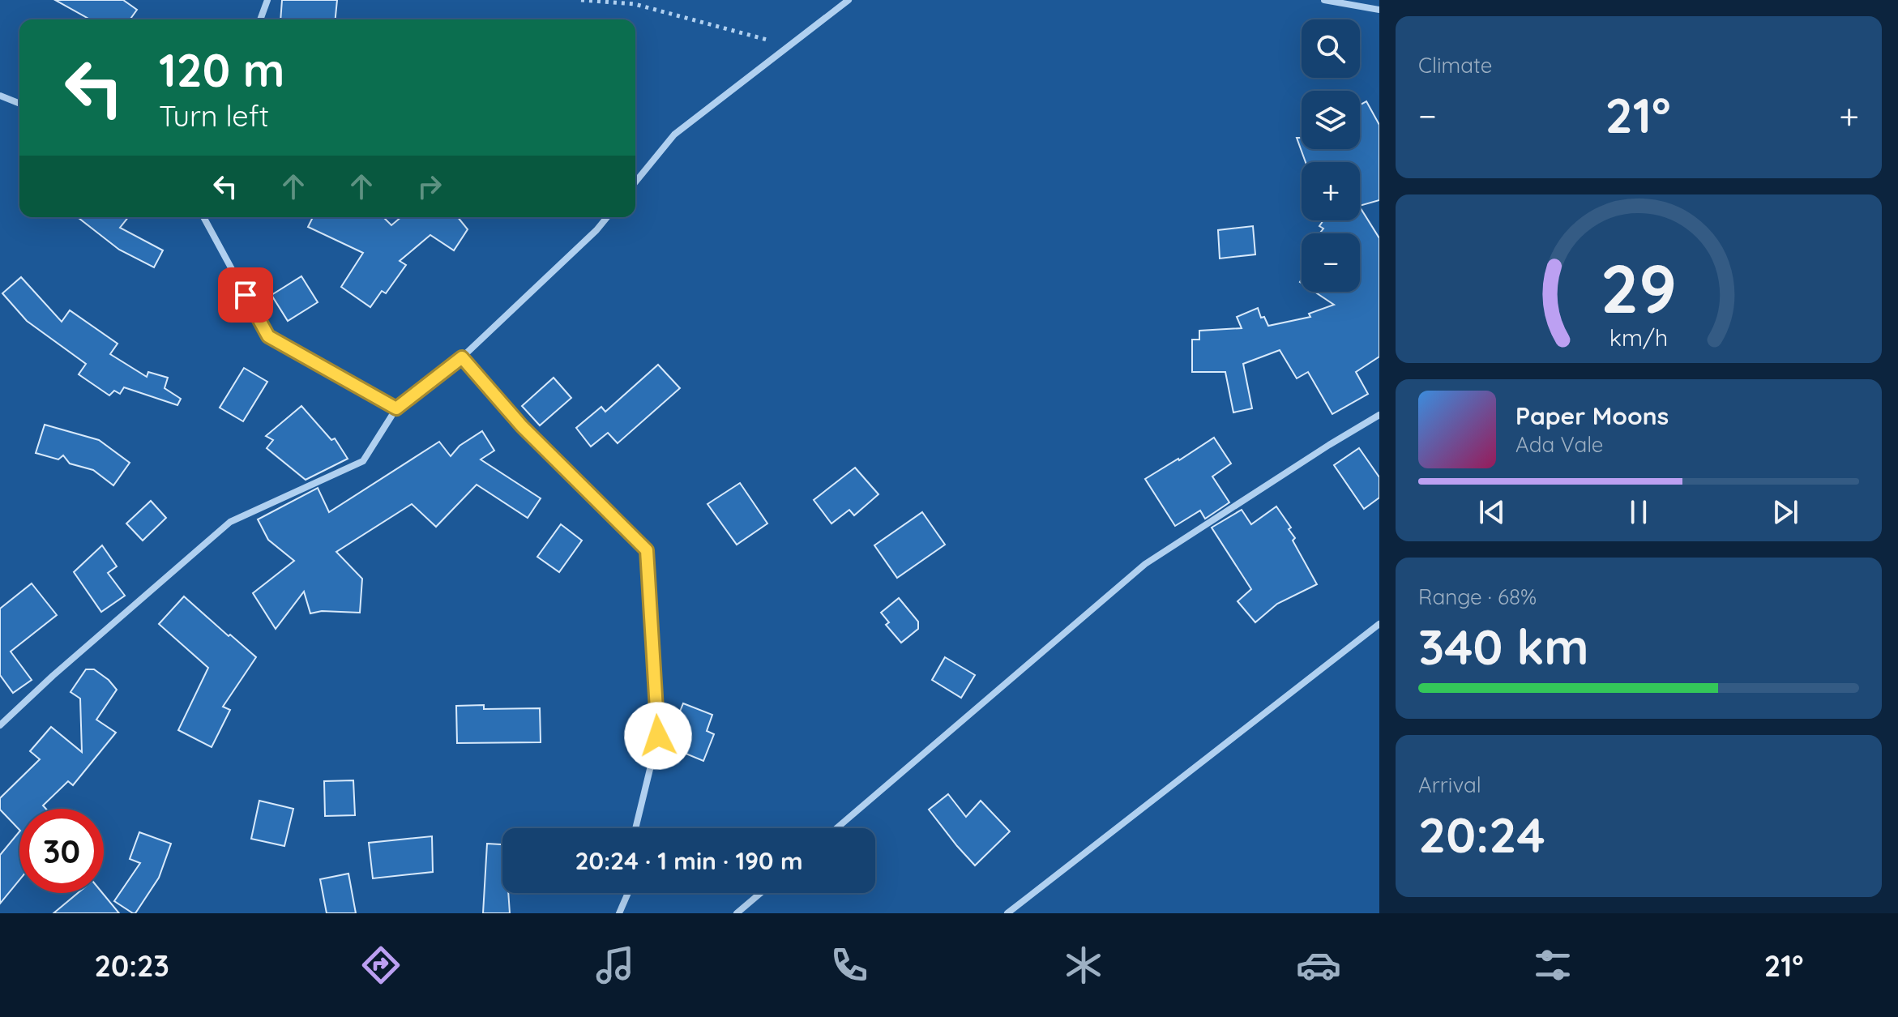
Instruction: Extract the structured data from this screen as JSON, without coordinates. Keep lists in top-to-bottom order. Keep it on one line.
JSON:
{"page":{"tile":["Climate",["Range · 68%","340 km"],["Arrival","20:24"]],"map_buttons":["+","−"],"turn":["120 m","Turn left"],"heat":["−","21°","+"],"song":["Paper Moons","Ada Vale"],"limit":"30","trip":"20:24 · 1 min · 190 m","tabs":["20:23","21°"],"gauge":["29","km/h"]}}
